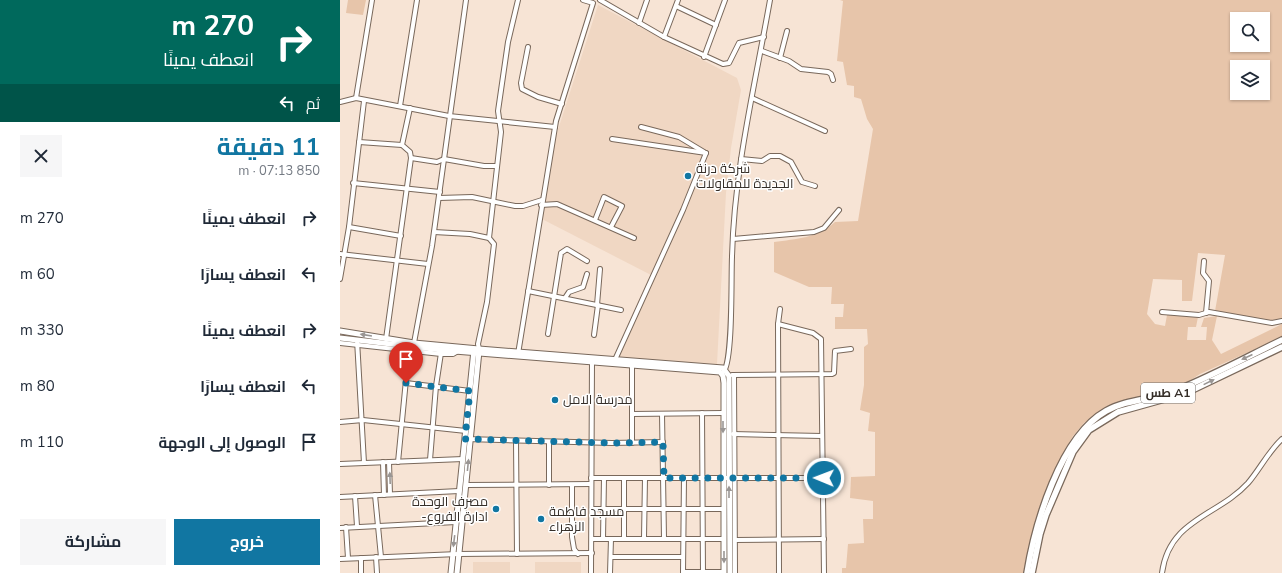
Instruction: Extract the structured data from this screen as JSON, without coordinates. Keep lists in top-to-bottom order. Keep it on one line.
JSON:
{"streets":{"highway":["طس A1"]},"places":["شركة درنة الجديدة للمقاولات","مدرسة الامل","مصرف الوحدة -ادارة الفروع","مسجد فاطمة الزهراء"],"page":{"turn":["270 m","انعطف يمينًا"],"then":"ثم","heading":["11 دقيقة","850 m · 07:13"],"list":[{"name":"انعطف يمينًا","value":"270 m"},{"name":"انعطف يسارًا","value":"60 m"},{"name":"انعطف يمينًا","value":"330 m"},{"name":"انعطف يسارًا","value":"80 m"},{"name":"الوصول إلى الوجهة","value":"110 m"}],"buttons":["خروج","مشاركة"]}}
